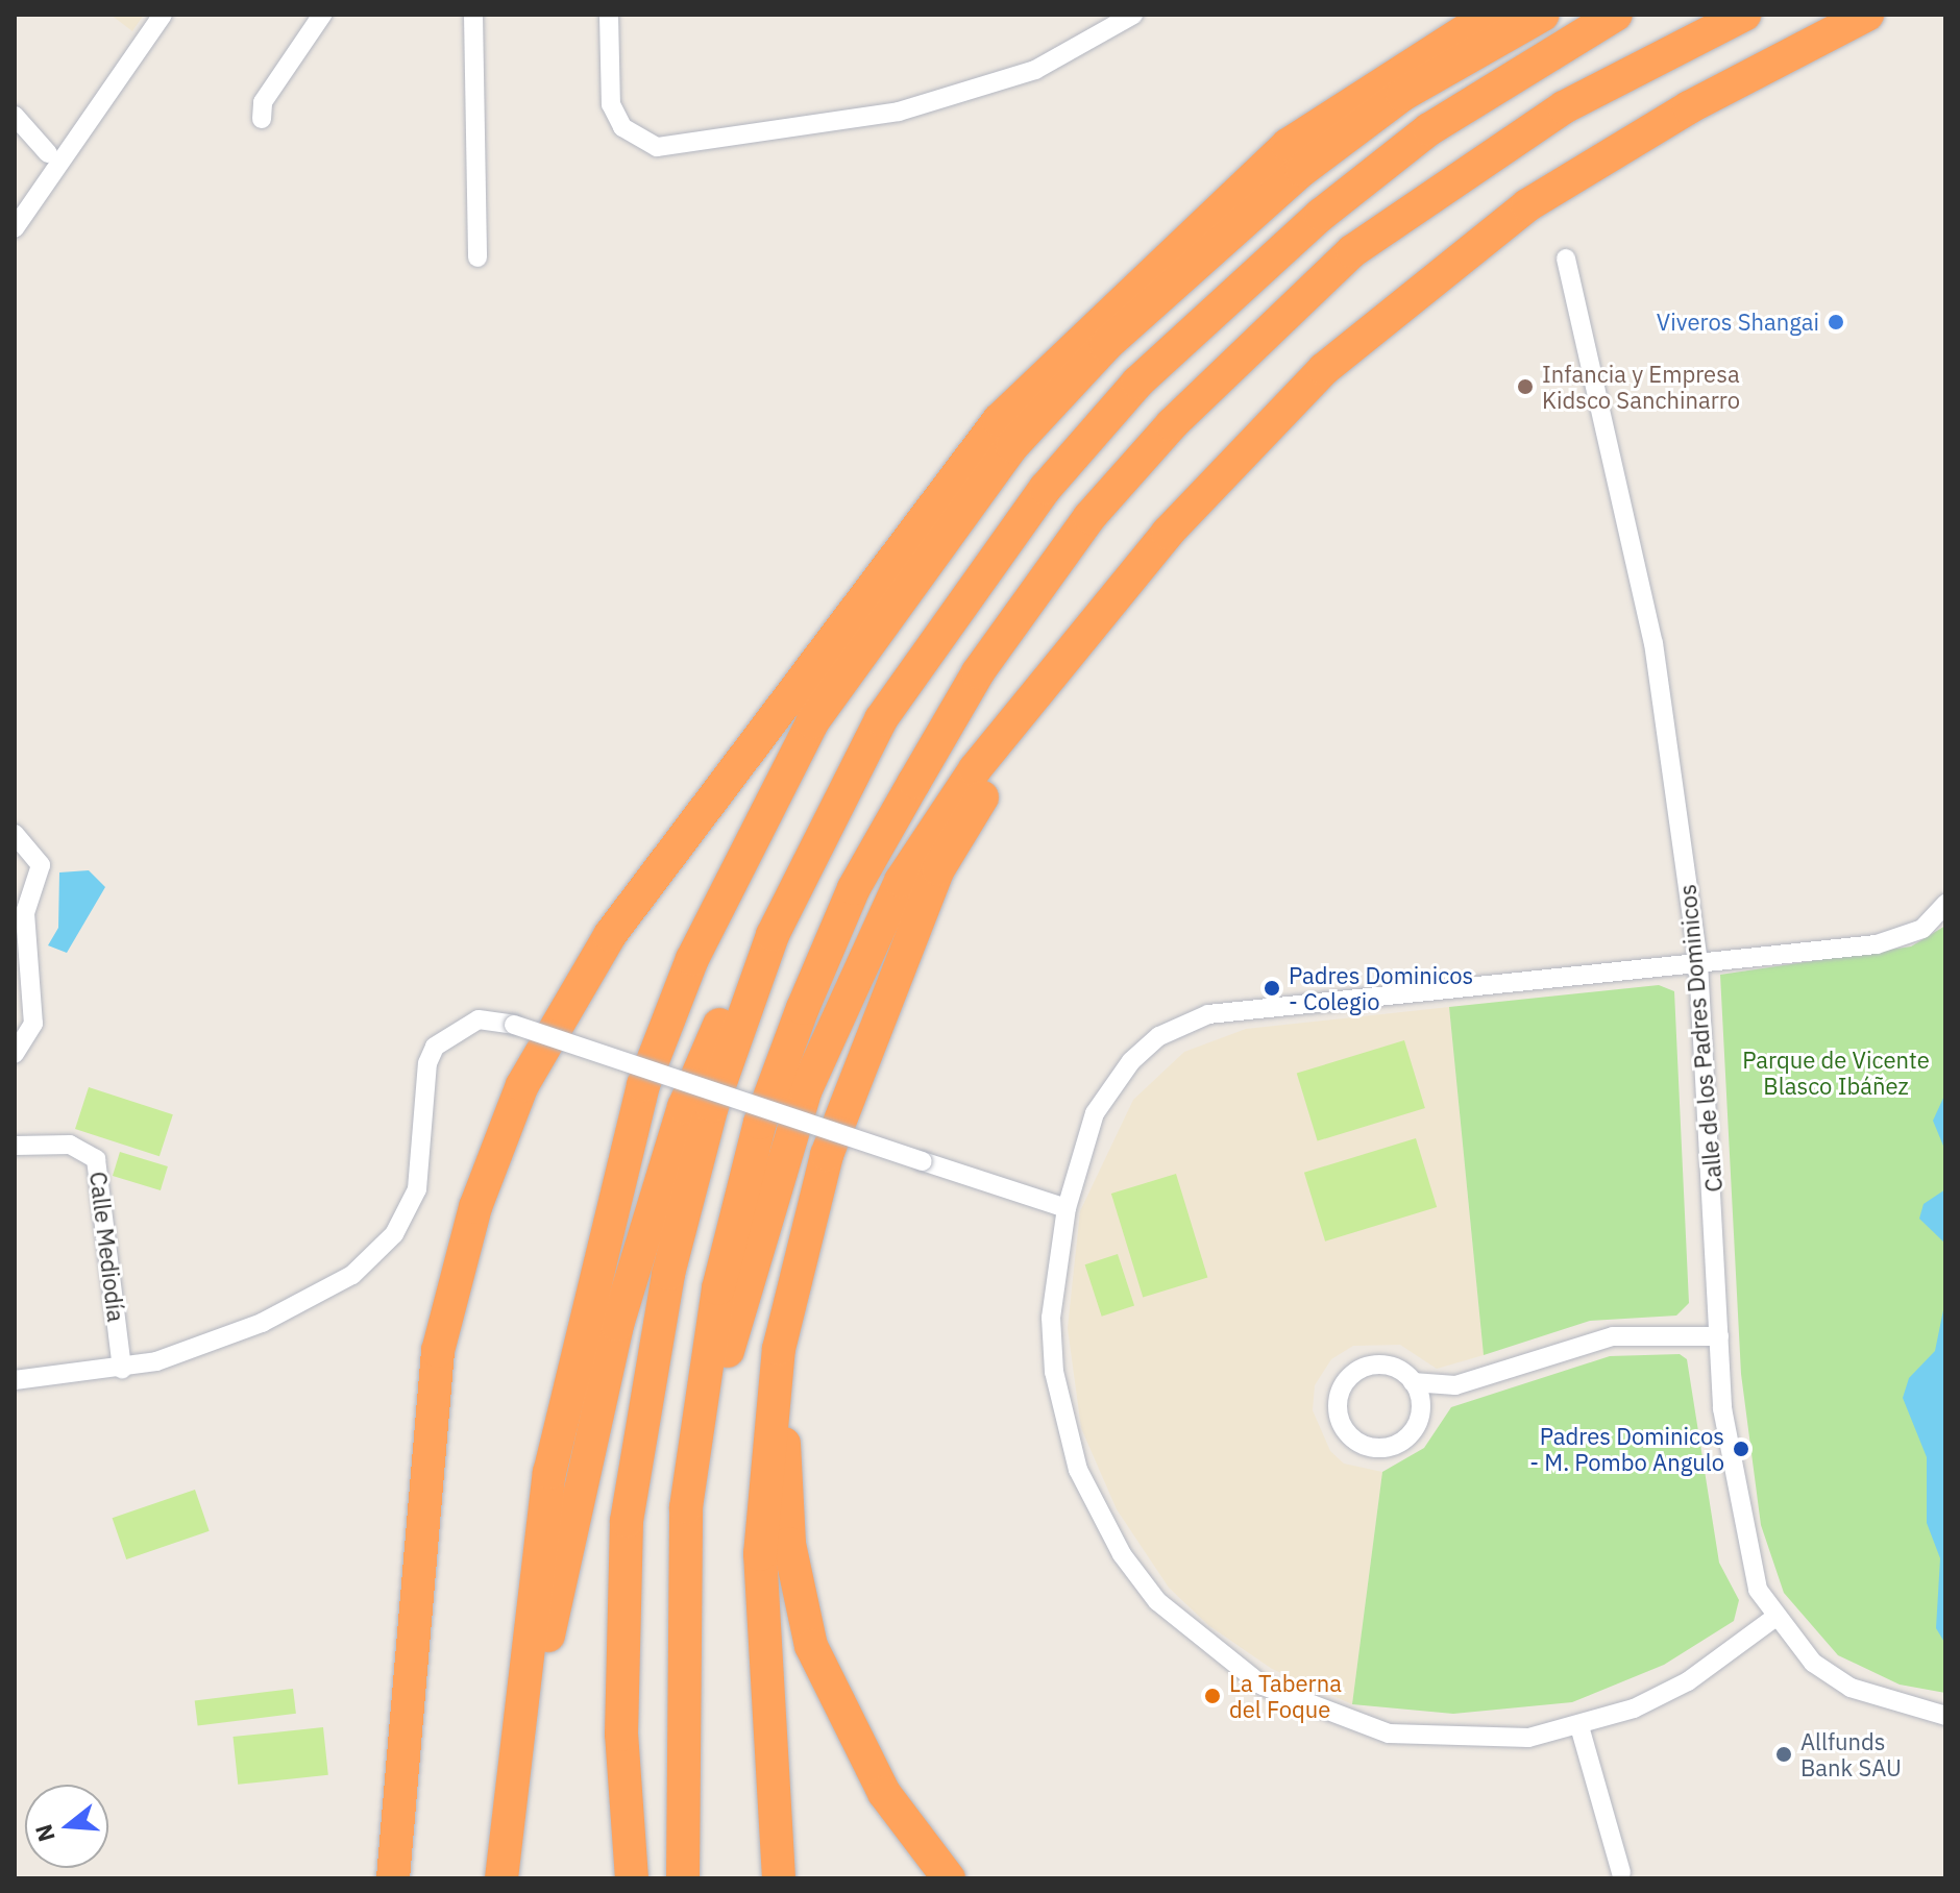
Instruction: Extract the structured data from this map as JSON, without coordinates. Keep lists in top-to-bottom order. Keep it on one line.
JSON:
{"streets":{"street":["Calle de los Padres Dominicos","Calle Mediodía"]},"parks":["Parque de Vicente Blasco Ibáñez"],"places":["Viveros Shangai","Infancia y Empresa Kidsco Sanchinarro","Padres Dominicos - Colegio","Padres Dominicos - M. Pombo Angulo","La Taberna del Foque","Allfunds Bank SAU"],"north":"left"}
